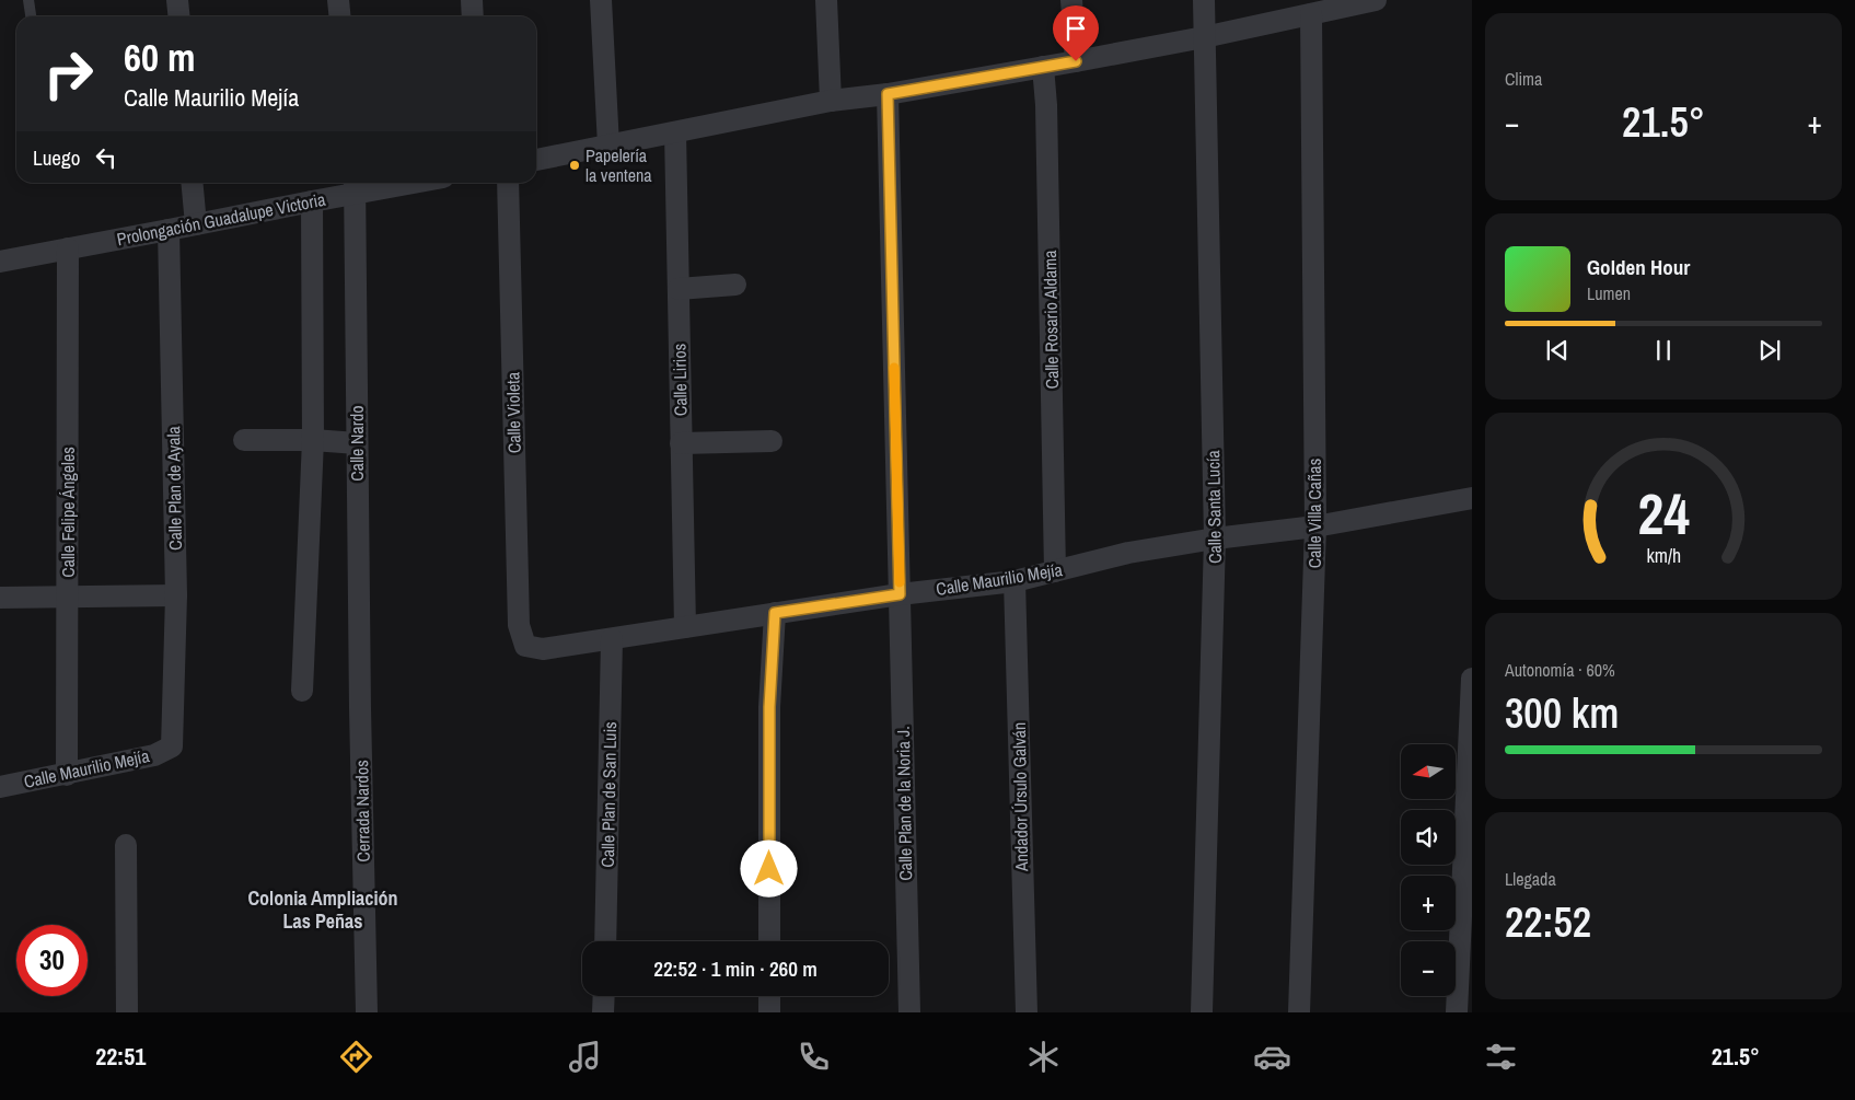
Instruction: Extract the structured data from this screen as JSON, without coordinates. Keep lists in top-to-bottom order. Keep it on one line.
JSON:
{"streets":{"street":["Prolongación Guadalupe Victoria","Calle Rosario Aldama","Calle Lirios","Calle Violeta","Calle Nardo","Calle Plan de Ayala","Calle Santa Lucía","Calle Felipe Ángeles","Calle Villa Cañas","Calle Maurilio Mejía","Calle Plan de San Luis","Andador Úrsulo Galván","Calle Plan de la Noria J.","Cerrada Nardos"]},"crossings":[["Prolongación Guadalupe Victoria","Calle Nardo"],["Prolongación Guadalupe Victoria","Calle Plan de Ayala"],["Prolongación Guadalupe Victoria","Calle Felipe Ángeles"],["Calle Rosario Aldama","Calle Maurilio Mejía"],["Calle Lirios","Calle Maurilio Mejía"],["Calle Violeta","Calle Maurilio Mejía"],["Calle Nardo","Cerrada Nardos"],["Calle Plan de Ayala","Calle Maurilio Mejía"],["Calle Santa Lucía","Calle Maurilio Mejía"],["Calle Felipe Ángeles","Calle Maurilio Mejía"],["Calle Villa Cañas","Calle Maurilio Mejía"],["Calle Maurilio Mejía","Calle Plan de San Luis"],["Calle Maurilio Mejía","Andador Úrsulo Galván"],["Calle Maurilio Mejía","Calle Plan de la Noria J."]],"districts":["Colonia Ampliación Las Peñas"],"places":["Papelería la ventena"],"north":"left","page":{"tile":["Clima",["Autonomía · 60%","300 km"],["Llegada","22:52"]],"turn":["60 m","Calle Maurilio Mejía"],"heat":["−","21.5°","+"],"then":"Luego","song":["Golden Hour","Lumen"],"map_buttons":["+","−"],"limit":"30","trip":"22:52 · 1 min · 260 m","tabs":["22:51","21.5°"],"gauge":["24","km/h"]}}
